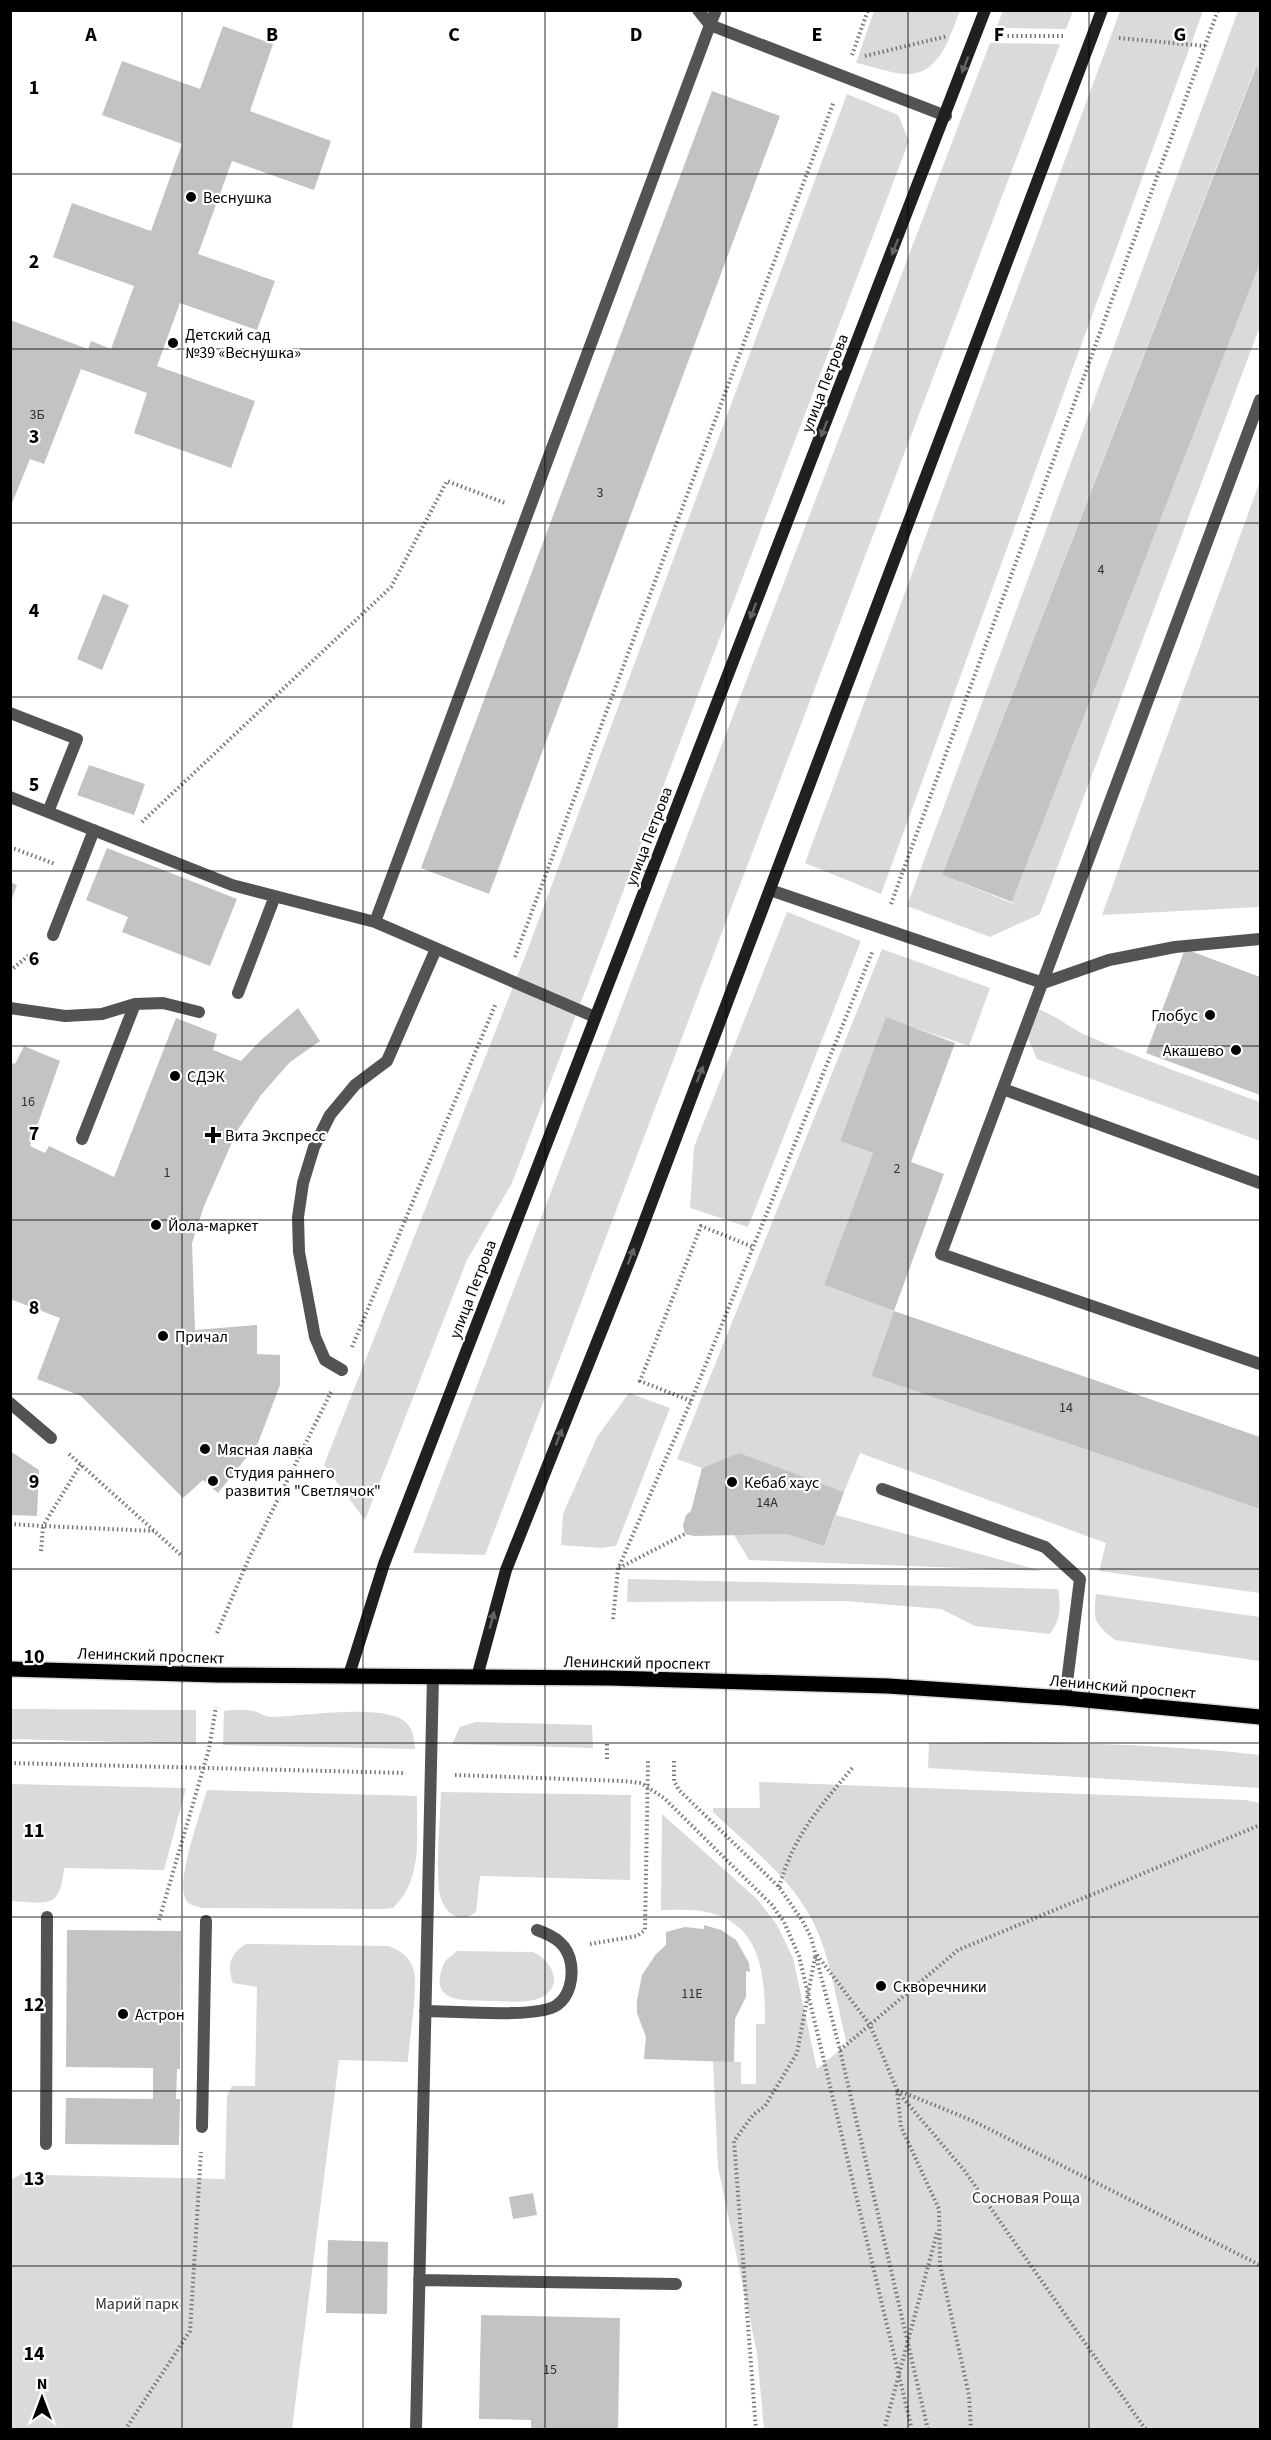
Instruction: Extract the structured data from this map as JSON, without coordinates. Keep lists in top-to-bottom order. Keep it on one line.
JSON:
{"streets":{"main road":["улица Петрова","Ленинский проспект"]},"crossings":[["улица Петрова","Ленинский проспект"]],"one_way":["улица Петрова"],"parks":["Сосновая Роща","Марий парк"],"places":{"other":["Веснушка","Детский сад №39 «Веснушка»","Глобус","Акашево","СДЭК","Йола-маркет","Причал","Мясная лавка","Студия раннего развития \"Светлячок\"","Кебаб хаус","Скворечники","Астрон"],"health":["Вита Экспресс"]},"house_numbers":["3Б","3","4","16","2","1","14","14А","11Е","15"],"north":"top","grid":{"columns":["A","B","C","D","E","F","G"],"rows":["1","2","3","4","5","6","7","8","9","10","11","12","13","14"]}}
